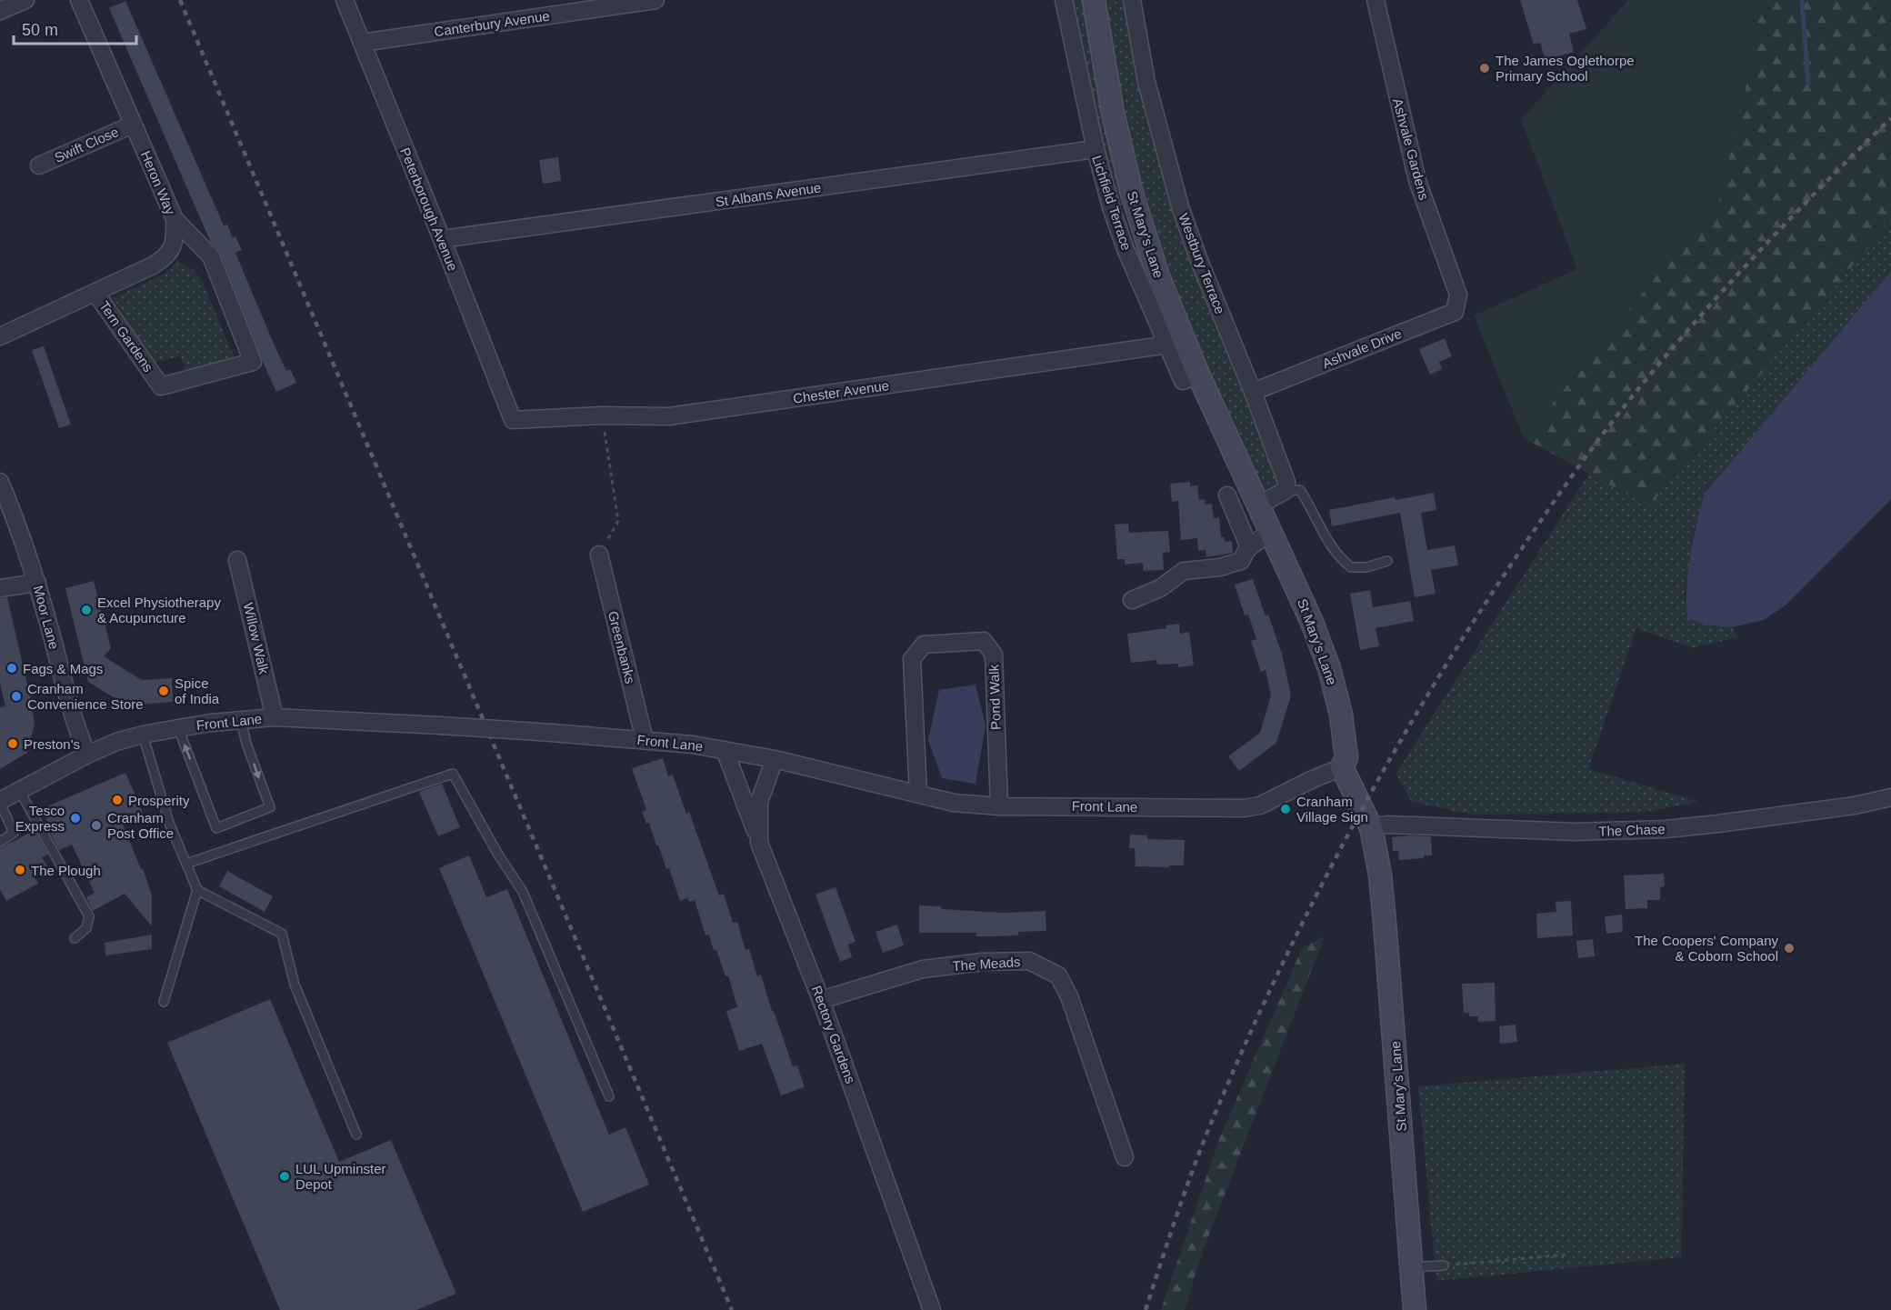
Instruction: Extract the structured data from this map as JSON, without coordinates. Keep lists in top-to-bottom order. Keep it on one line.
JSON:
{"streets":{"main road":["St Mary's Lane"],"street":["Canterbury Avenue","Swift Close","Ashvale Gardens","Heron Way","St Albans Avenue","Lichfield Terrace","Peterborough Avenue","Westbury Terrace","Tern Gardens","Ashvale Drive","Chester Avenue","Moor Lane","Willow Walk","Greenbanks","Pond Walk","Front Lane","The Chase","The Meads","Rectory Gardens"]},"crossings":[["Canterbury Avenue","Peterborough Avenue"],["Swift Close","Heron Way"],["Ashvale Gardens","Ashvale Drive"],["Heron Way","Tern Gardens"],["St Albans Avenue","Lichfield Terrace"],["St Albans Avenue","Peterborough Avenue"],["Lichfield Terrace","St Mary's Lane"],["Lichfield Terrace","Chester Avenue"],["Peterborough Avenue","Chester Avenue"],["St Mary's Lane","Front Lane"],["St Mary's Lane","The Chase"],["Westbury Terrace","Ashvale Drive"],["Moor Lane","Front Lane"],["Willow Walk","Front Lane"],["Greenbanks","Front Lane"],["Pond Walk","Front Lane"],["Front Lane","Rectory Gardens"],["The Meads","Rectory Gardens"]],"places":["The James Oglethorpe Primary School","Excel Physiotherapy & Acupuncture","Fags & Mags","Spice of India","Cranham Convenience Store","Preston's","Prosperity","Cranham Village Sign","Tesco Express","Cranham Post Office","The Plough","The Coopers' Company & Coborn School","LUL Upminster Depot"],"scale_bar":"50 m"}
